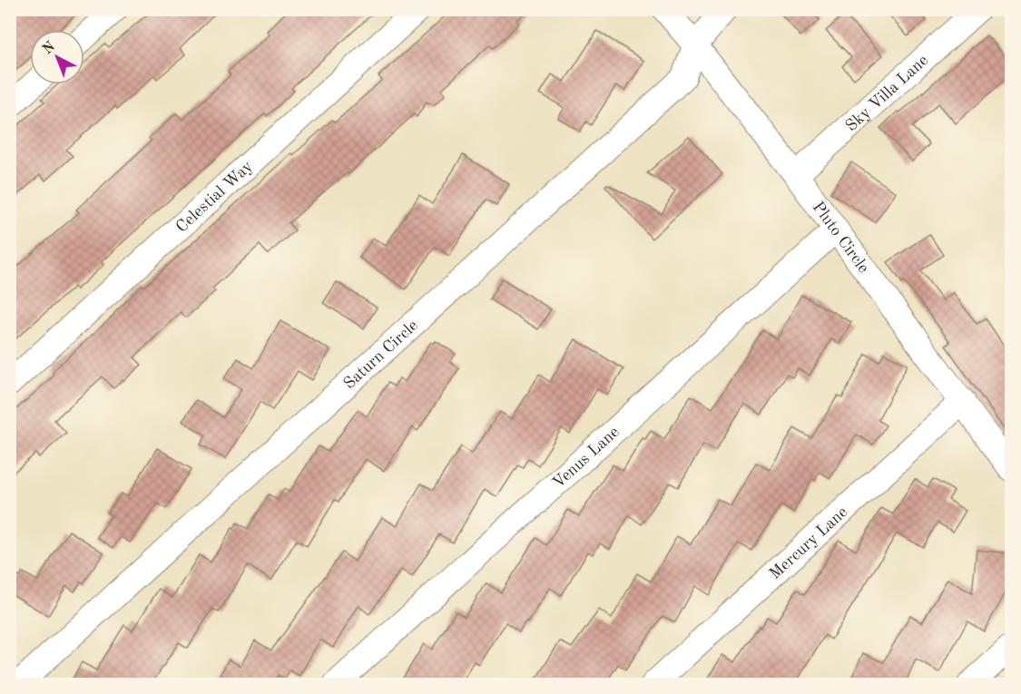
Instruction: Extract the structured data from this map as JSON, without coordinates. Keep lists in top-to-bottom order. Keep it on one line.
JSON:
{"streets":{"street":["Sky Villa Lane","Celestial Way","Pluto Circle","Saturn Circle","Venus Lane","Mercury Lane"]},"crossings":[["Sky Villa Lane","Pluto Circle"],["Pluto Circle","Saturn Circle"],["Pluto Circle","Venus Lane"],["Pluto Circle","Mercury Lane"]],"north":"top left"}
